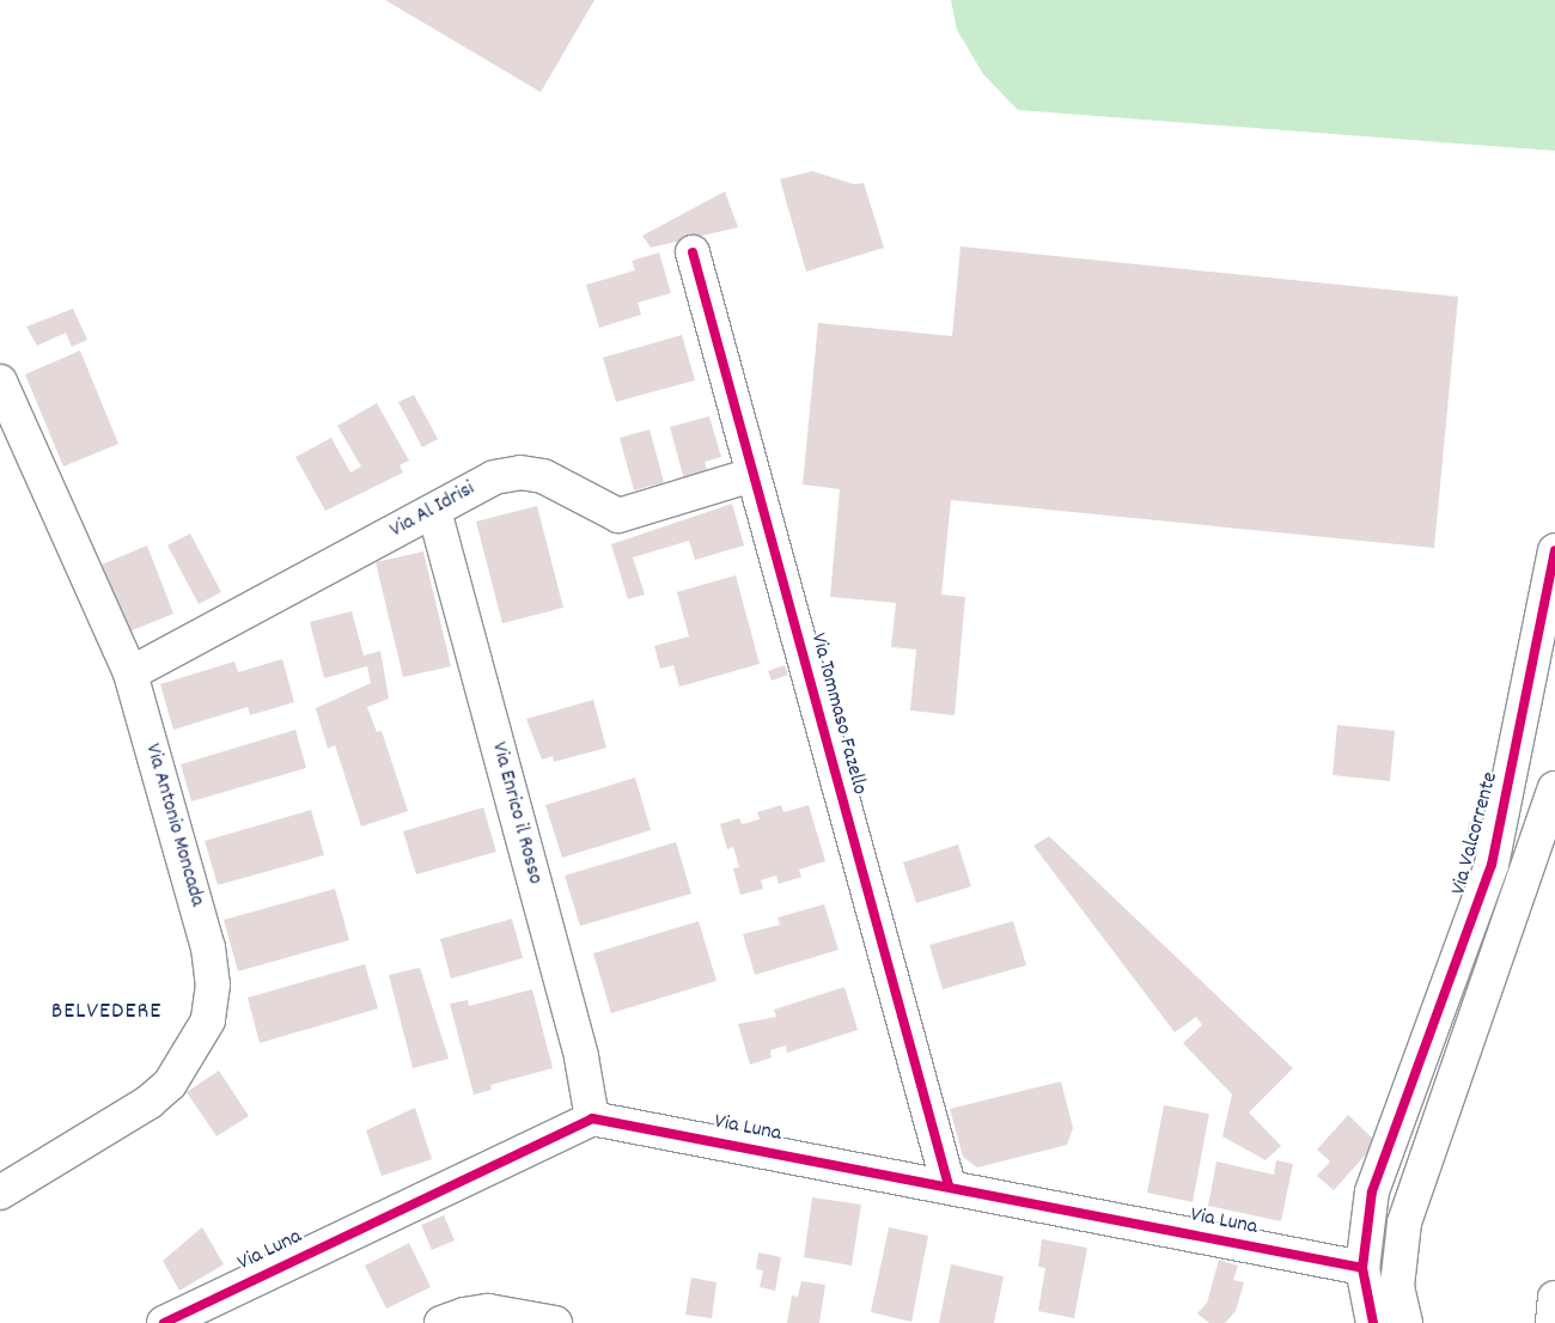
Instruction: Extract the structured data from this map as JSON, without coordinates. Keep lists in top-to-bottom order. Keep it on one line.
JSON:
{"streets":{"street":["Via Al Idrisi","Via Tommaso Fazello","Via Enrico il Rosso","Via Antonio Moncada","Via Valcorrente","Via Luna"]},"crossings":[["Via Al Idrisi","Via Tommaso Fazello"],["Via Al Idrisi","Via Enrico il Rosso"],["Via Al Idrisi","Via Antonio Moncada"],["Via Tommaso Fazello","Via Luna"],["Via Enrico il Rosso","Via Luna"],["Via Valcorrente","Via Luna"]],"districts":["BELVEDERE"]}
